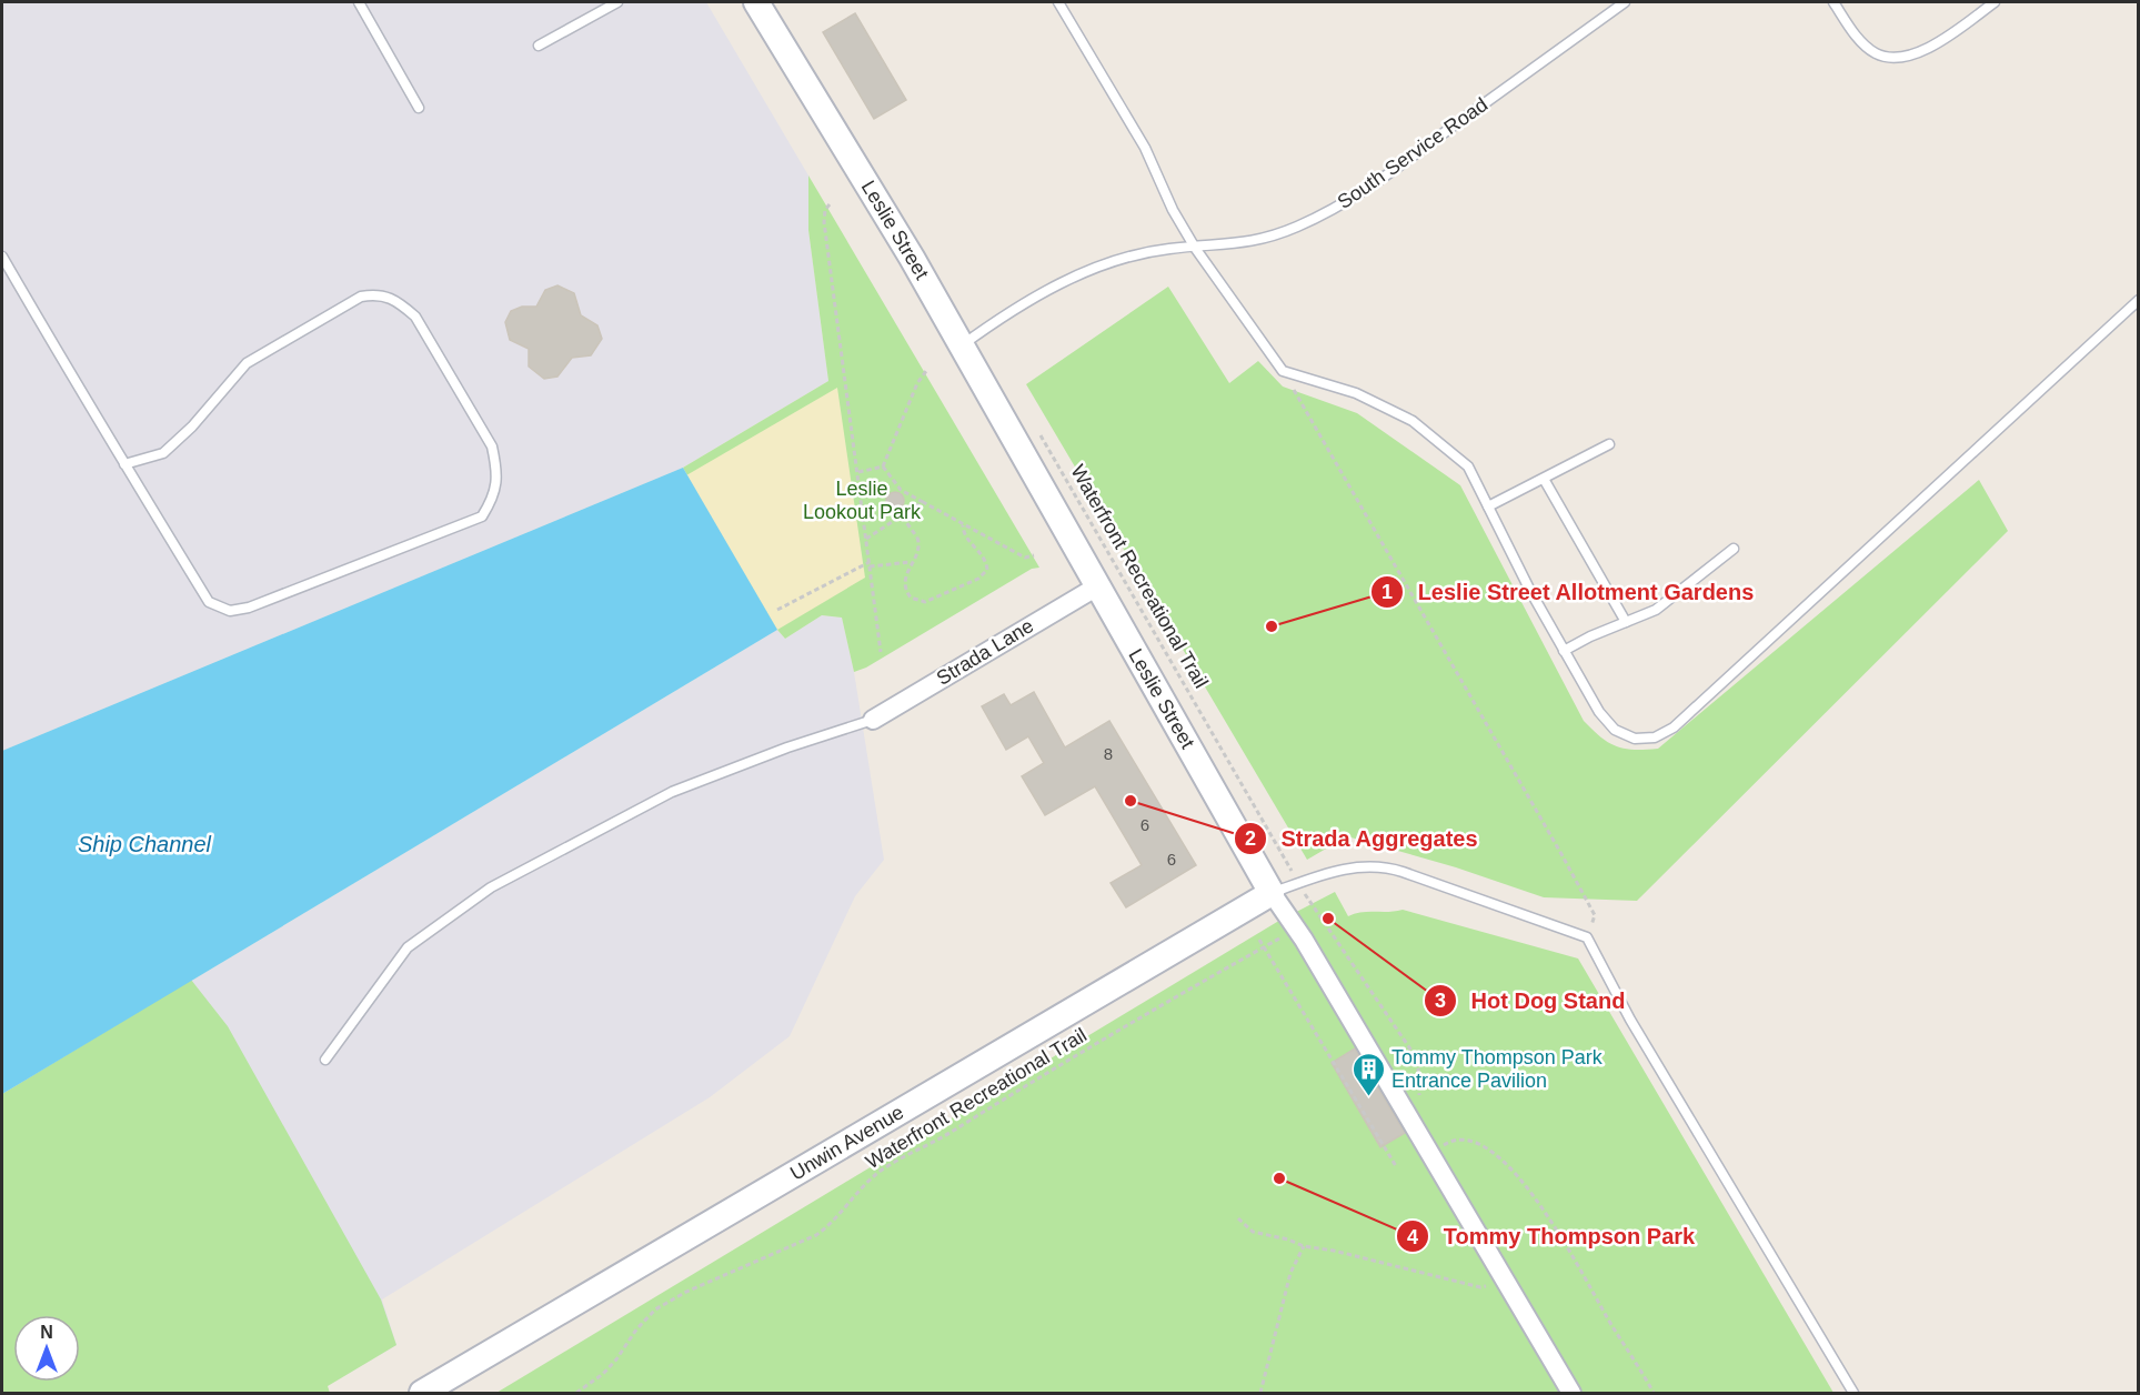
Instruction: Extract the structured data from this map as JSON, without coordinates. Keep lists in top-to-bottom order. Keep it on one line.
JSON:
{"streets":{"street":["Leslie Street","Strada Lane","Unwin Avenue"],"lane":["South Service Road"],"path":["Waterfront Recreational Trail"]},"crossings":[["South Service Road","Leslie Street"],["Leslie Street","Strada Lane"],["Leslie Street","Unwin Avenue"]],"water":["Ship Channel"],"parks":["Leslie Lookout Park"],"places":{"other":["Leslie Street Allotment Gardens","Strada Aggregates","Hot Dog Stand","Tommy Thompson Park"],"building":["Tommy Thompson Park Entrance Pavilion"]},"house_numbers":["8","6","6"],"north":"top"}
